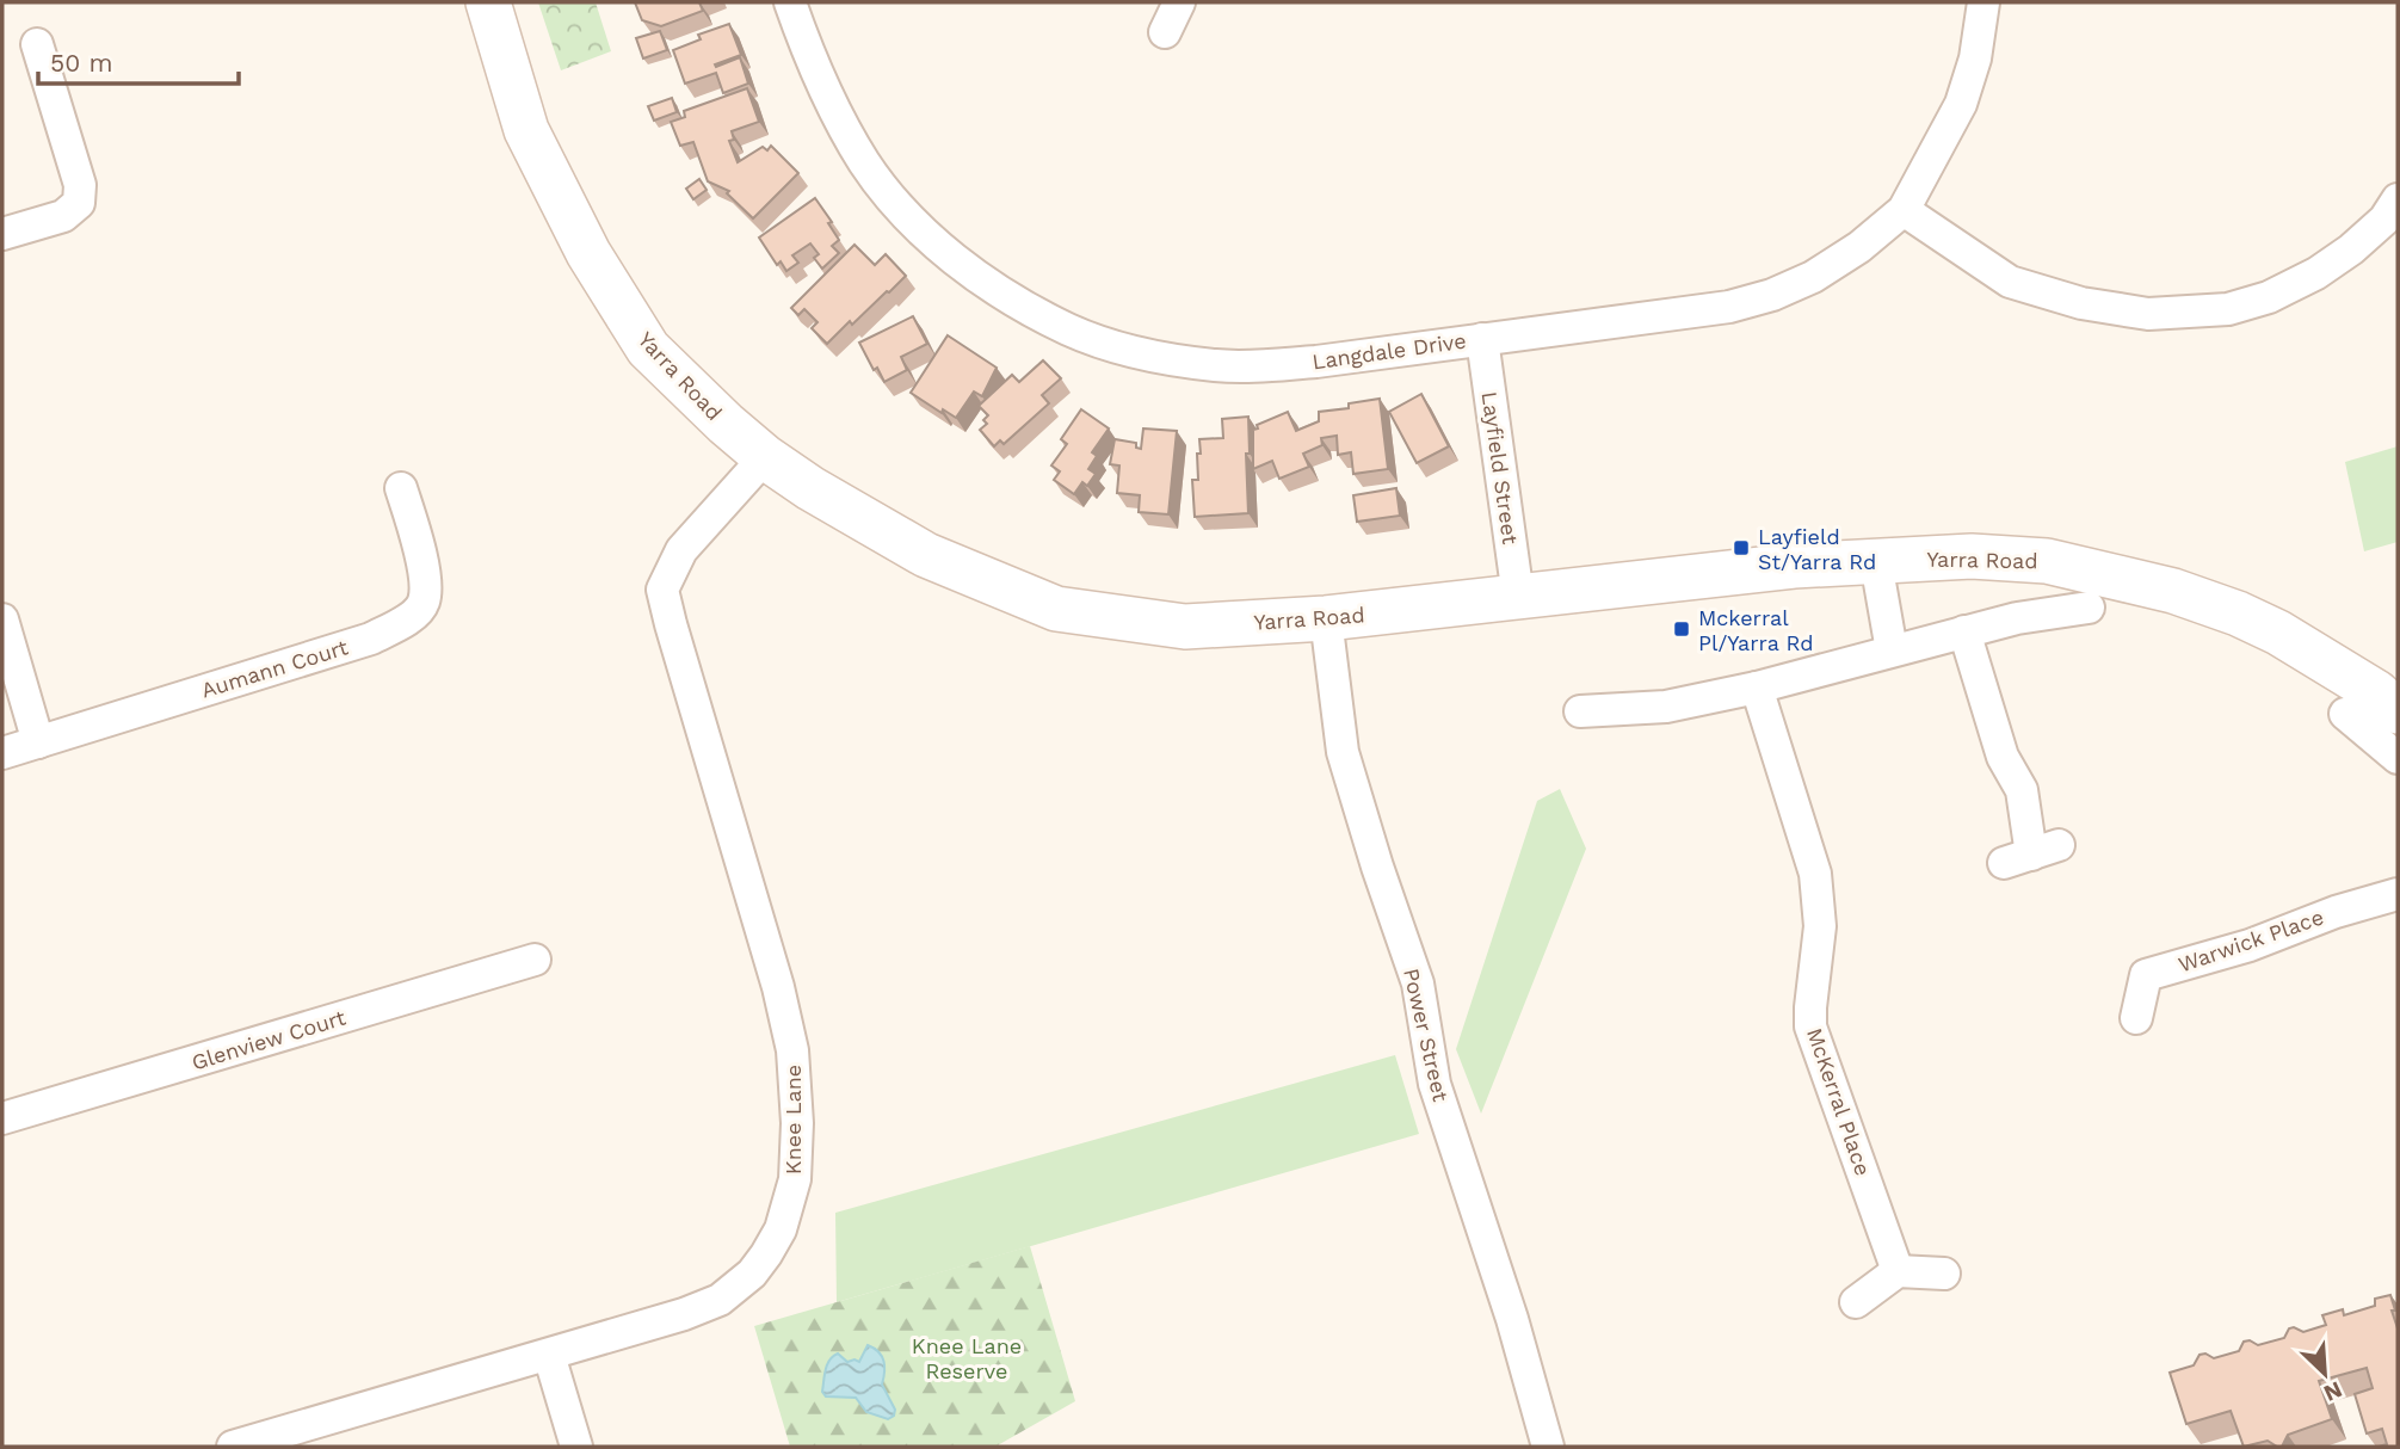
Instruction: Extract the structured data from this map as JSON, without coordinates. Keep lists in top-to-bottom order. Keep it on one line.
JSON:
{"streets":{"main road":["Yarra Road"],"street":["Langdale Drive","Layfield Street","Aumann Court","Warwick Place","Power Street","Glenview Court","McKerral Place","Knee Lane"]},"crossings":[["Langdale Drive","Layfield Street"],["Yarra Road","Layfield Street"],["Yarra Road","Power Street"],["Yarra Road","Knee Lane"]],"parks":["Knee Lane Reserve"],"places":{"transit":["Layfield St/Yarra Rd","Mckerral Pl/Yarra Rd"]},"scale_bar":"50 m","north":"bottom right"}
